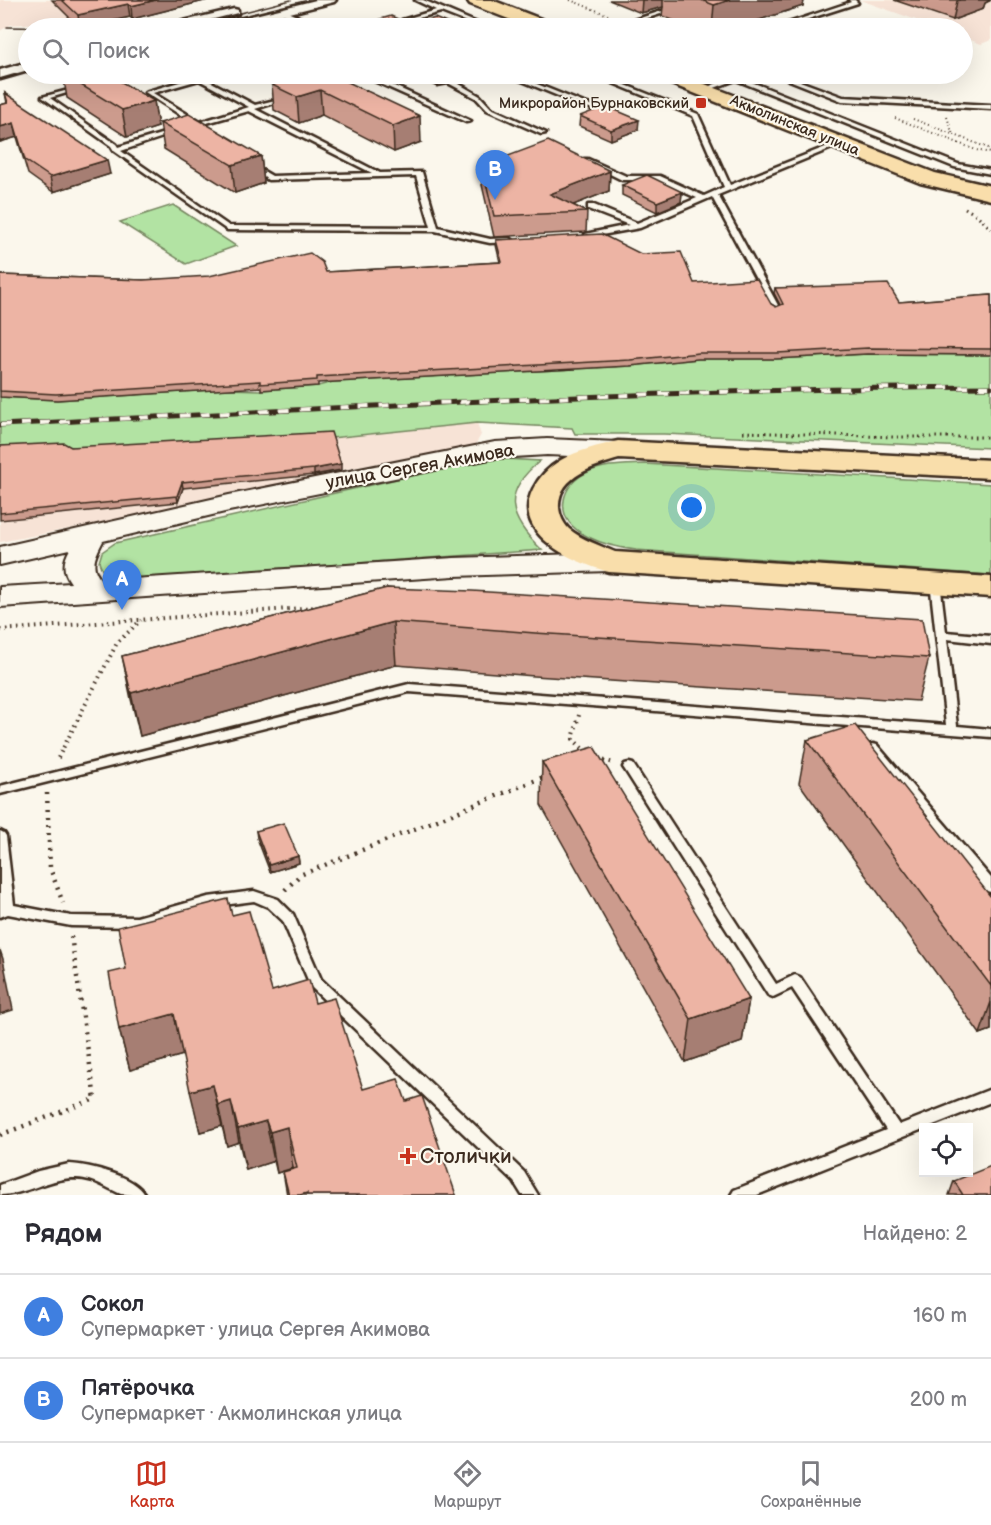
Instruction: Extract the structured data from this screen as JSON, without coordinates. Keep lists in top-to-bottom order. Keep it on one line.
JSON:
{"streets":{"main road":["Акмолинская улица","улица Сергея Акимова"]},"places":{"transit":["Микрорайон Бурнаковский"],"health":["Столички"]},"page":{"search":"Поиск","pins":["B","A"],"heading":["Рядом","Найдено: 2"],"list":[{"mark":"A","name":"Сокол","note":"Супермаркет · улица Сергея Акимова","value":"160 m"},{"mark":"B","name":"Пятёрочка","note":"Супермаркет · Акмолинская улица","value":"200 m"}],"nav":["Карта","Маршрут","Сохранённые"]}}
